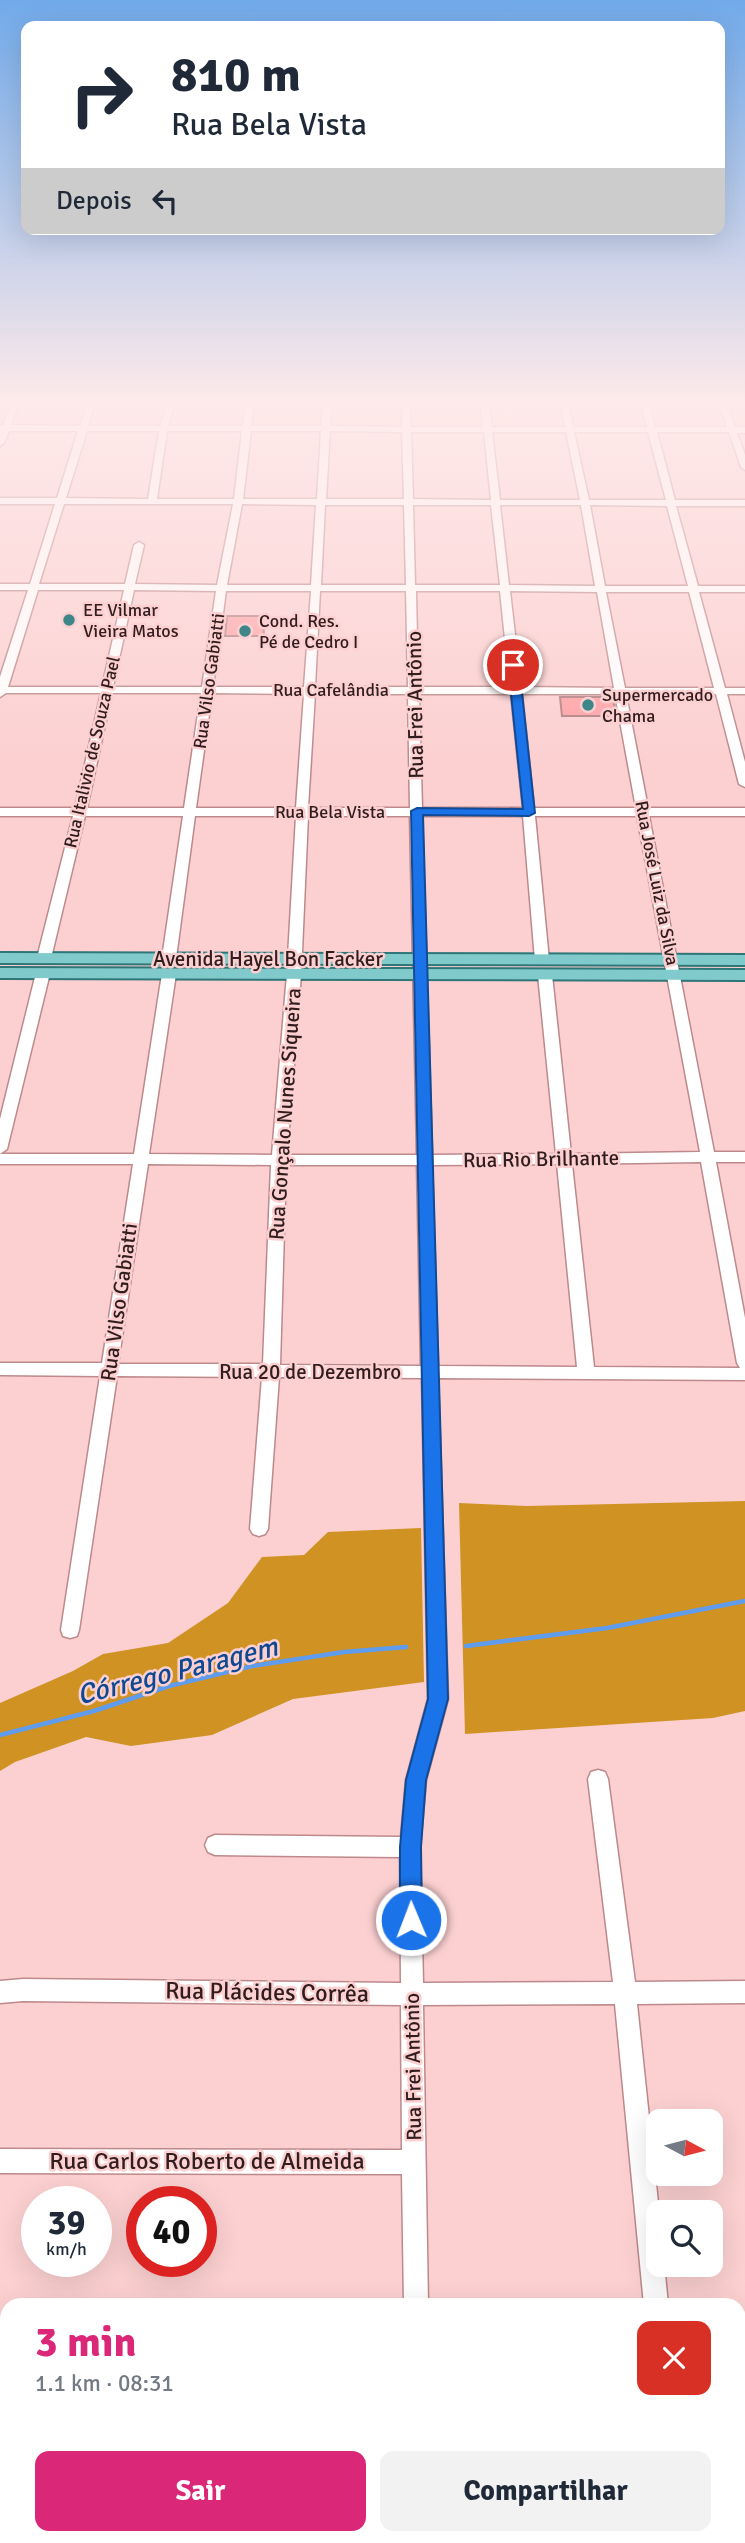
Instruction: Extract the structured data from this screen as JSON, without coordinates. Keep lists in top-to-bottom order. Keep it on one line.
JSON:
{"streets":{"main road":["Avenida Hayel Bon Facker"],"street":["Rua Vilso Gabiatti","Rua Cafelândia","Rua Frei Antônio","Rua Italivio de Souza Pael","Rua Bela Vista","Rua José Luiz da Silva","Rua Gonçalo Nunes Siqueira","Rua Rio Brilhante","Rua 20 de Dezembro","Rua Plácides Corrêa","Rua Carlos Roberto de Almeida"]},"crossings":[["Rua Vilso Gabiatti","Rua Cafelândia"],["Rua Vilso Gabiatti","Rua Bela Vista"],["Rua Vilso Gabiatti","Avenida Hayel Bon Facker"],["Rua Vilso Gabiatti","Rua Rio Brilhante"],["Rua Vilso Gabiatti","Rua 20 de Dezembro"],["Rua Cafelândia","Rua Frei Antônio"],["Rua Cafelândia","Rua Italivio de Souza Pael"],["Rua Cafelândia","Rua José Luiz da Silva"],["Rua Cafelândia","Rua Gonçalo Nunes Siqueira"],["Rua Frei Antônio","Rua Bela Vista"],["Rua Frei Antônio","Avenida Hayel Bon Facker"],["Rua Frei Antônio","Rua Rio Brilhante"],["Rua Frei Antônio","Rua 20 de Dezembro"],["Rua Frei Antônio","Rua Plácides Corrêa"],["Rua Frei Antônio","Rua Carlos Roberto de Almeida"],["Rua Italivio de Souza Pael","Rua Bela Vista"],["Rua Italivio de Souza Pael","Avenida Hayel Bon Facker"],["Rua Bela Vista","Rua José Luiz da Silva"],["Rua Bela Vista","Rua Gonçalo Nunes Siqueira"],["Rua José Luiz da Silva","Avenida Hayel Bon Facker"],["Rua José Luiz da Silva","Rua Rio Brilhante"],["Avenida Hayel Bon Facker","Rua Gonçalo Nunes Siqueira"],["Rua Gonçalo Nunes Siqueira","Rua Rio Brilhante"],["Rua Gonçalo Nunes Siqueira","Rua 20 de Dezembro"]],"water":["Córrego Paragem"],"places":["EE Vilmar Vieira Matos","Cond. Res. Pé de Cedro I","Supermercado Chama"],"north":"right","page":{"turn":["810 m","Rua Bela Vista"],"then":"Depois","speed":"39 km/h","limit":"40","heading":["3 min","1.1 km · 08:31"],"buttons":["Sair","Compartilhar"]}}
